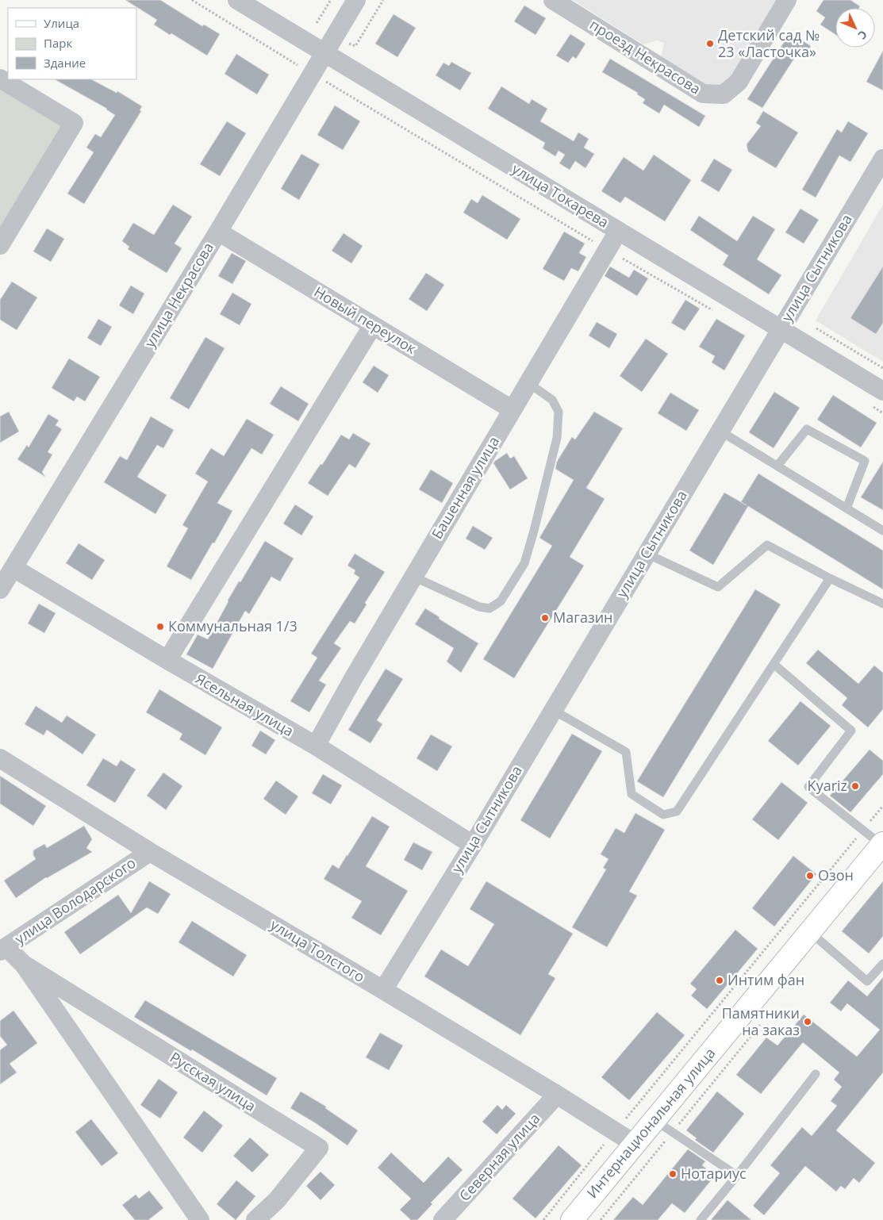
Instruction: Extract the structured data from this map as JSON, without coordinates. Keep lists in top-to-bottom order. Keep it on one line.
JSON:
{"streets":{"main road":["Интернациональная улица"],"street":["проезд Некрасова","улица Токарева","улица Сытникова","улица Некрасова","Новый переулок","Башенная улица","Ясельная улица","улица Володарского","улица Толстого","Русская улица","Северная улица"]},"crossings":[["улица Токарева","улица Сытникова"],["улица Токарева","улица Некрасова"],["улица Токарева","Башенная улица"],["улица Сытникова","Ясельная улица"],["улица Сытникова","улица Толстого"],["улица Некрасова","Новый переулок"],["улица Некрасова","Ясельная улица"],["Новый переулок","Башенная улица"],["Башенная улица","Ясельная улица"],["улица Володарского","улица Толстого"],["улица Володарского","Русская улица"],["улица Толстого","Интернациональная улица"],["улица Толстого","Северная улица"]],"places":["Детский сад № 23 «Ласточка»","Магазин","Коммунальная 1/3","Kyariz","Озон","Интим фан","Памятники на заказ","Нотариус"],"legend":["Улица","Парк","Здание"],"north":"bottom right"}
